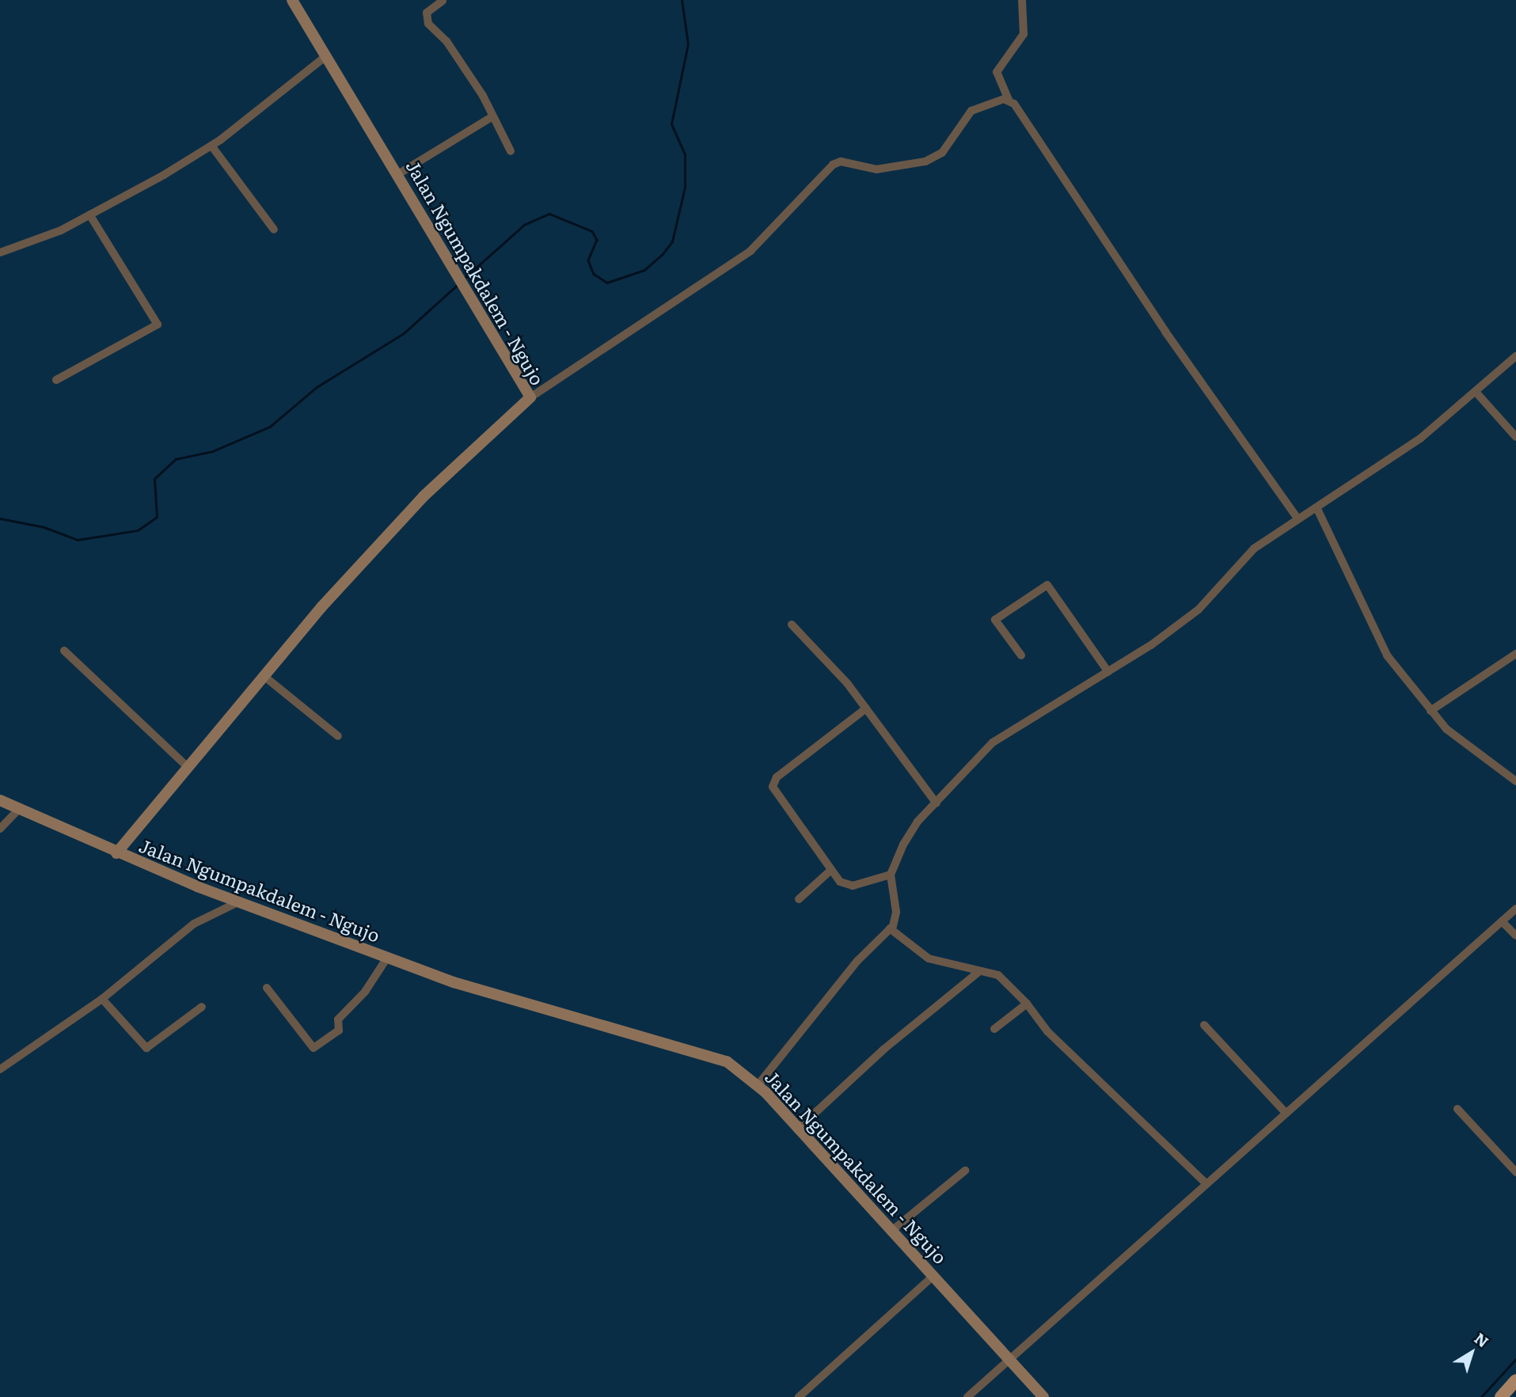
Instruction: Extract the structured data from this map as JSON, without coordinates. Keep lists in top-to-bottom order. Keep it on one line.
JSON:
{"streets":{"street":["Jalan Ngumpakdalem - Ngujo"]},"north":"top right"}
